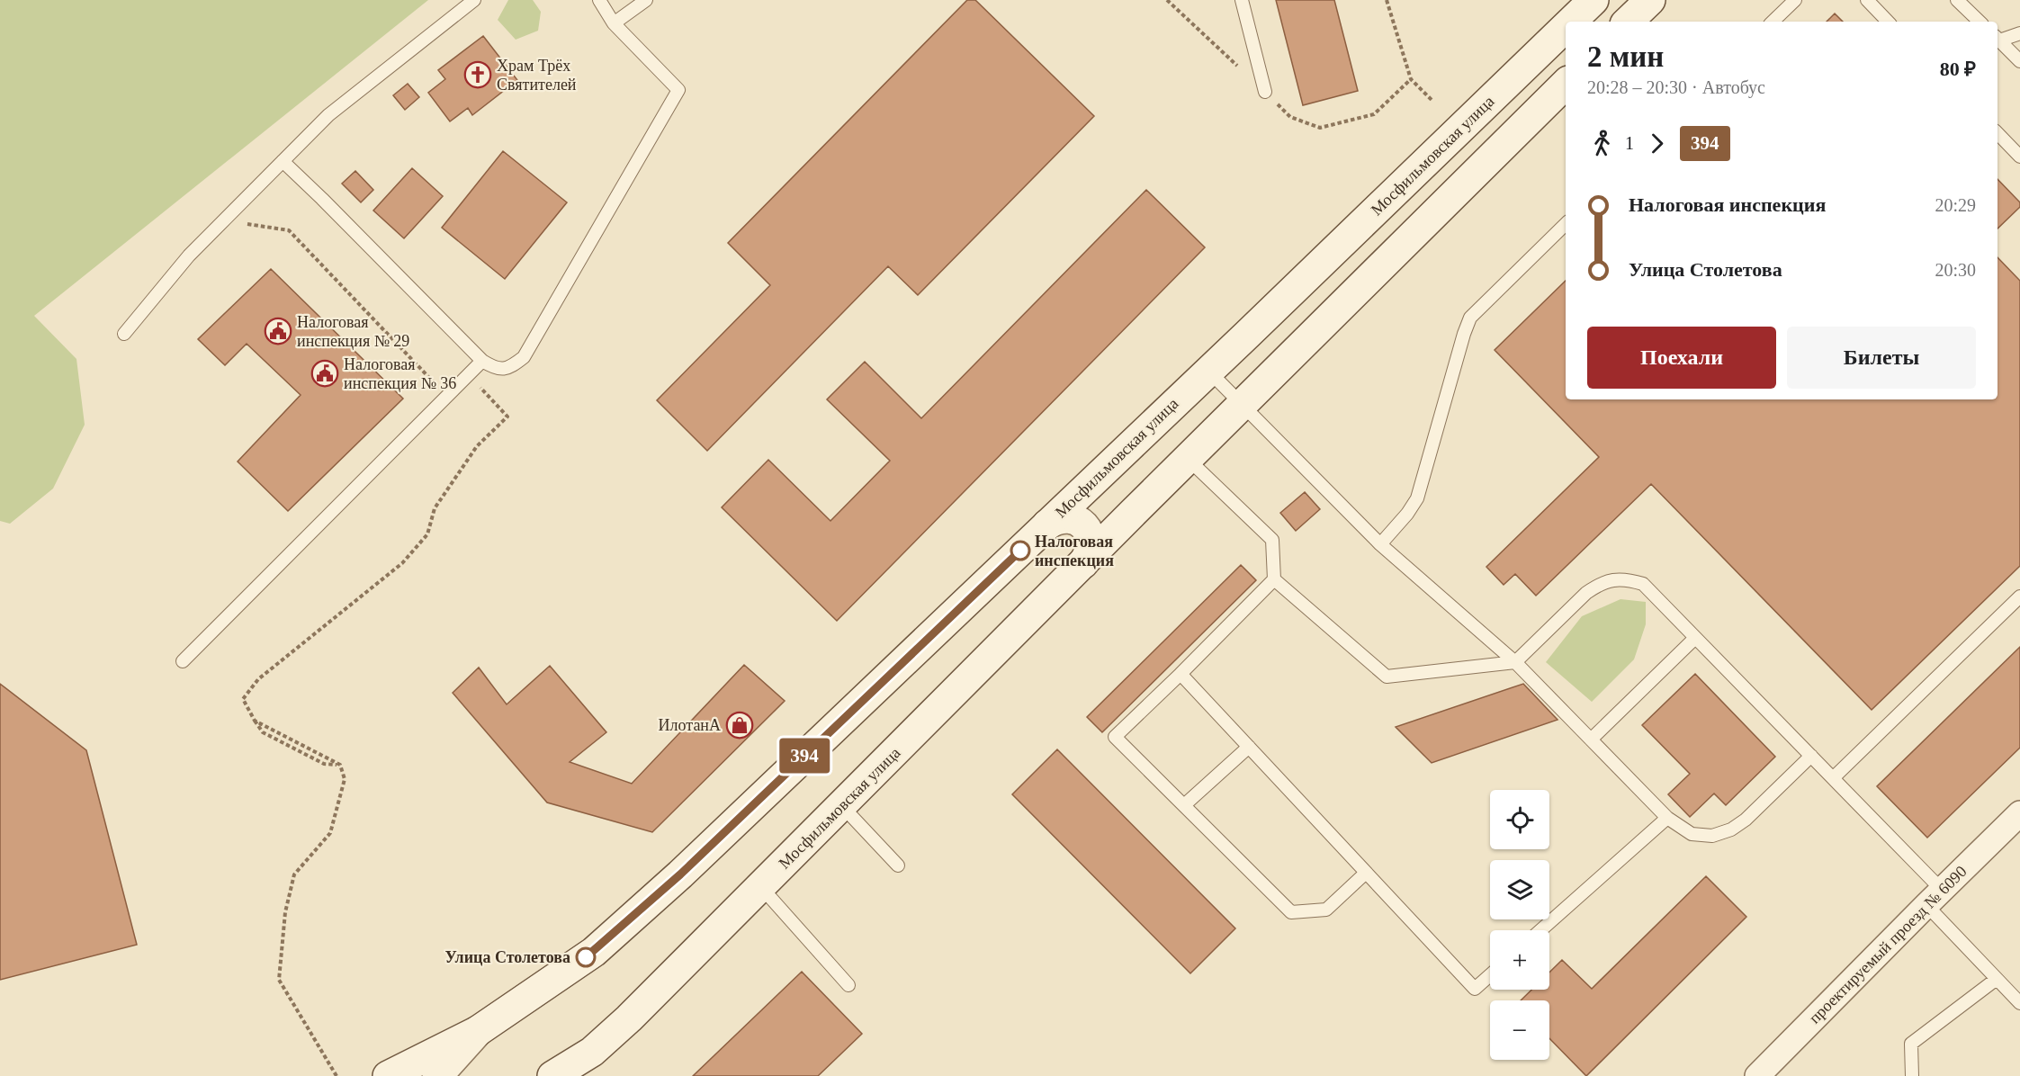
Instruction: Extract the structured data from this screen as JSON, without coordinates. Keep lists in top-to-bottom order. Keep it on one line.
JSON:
{"streets":{"main road":["Мосфильмовская улица"],"street":["проектируемый проезд № 6090"]},"places":{"church":["Храм Трёх Святителей"],"public building":["Налоговая инспекция № 29","Налоговая инспекция № 36"],"other":["Налоговая инспекция","Улица Столетова"],"shop":["ИлотанА"]},"lines":["bus line 394"],"page":{"on_map":"394","heading":["2 мин","20:28 – 20:30 · Автобус","80 ₽"],"legs":["1","394"],"list":[{"name":"Налоговая инспекция","value":"20:29"},{"name":"Улица Столетова","value":"20:30"}],"buttons":["Поехали","Билеты"],"map_buttons":["+","−"]}}
